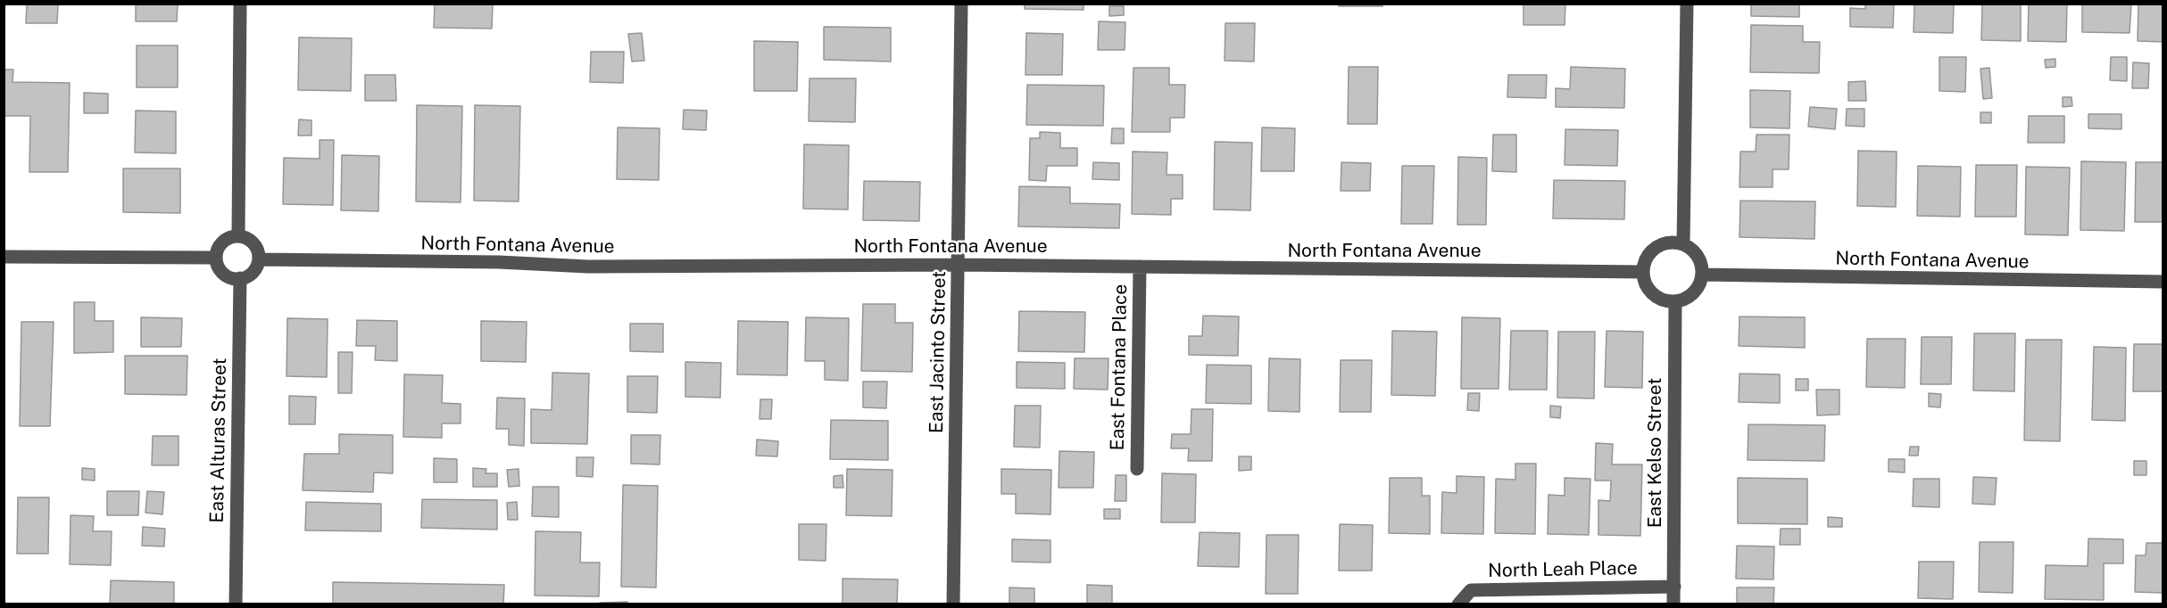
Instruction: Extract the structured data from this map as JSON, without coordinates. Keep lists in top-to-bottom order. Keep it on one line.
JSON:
{"streets":{"street":["North Fontana Avenue","East Jacinto Street","East Fontana Place","East Alturas Street","East Kelso Street","North Leah Place"]},"crossings":[["North Fontana Avenue","East Jacinto Street"],["North Fontana Avenue","East Fontana Place"],["North Fontana Avenue","East Alturas Street"],["North Fontana Avenue","East Kelso Street"],["East Kelso Street","North Leah Place"]]}
